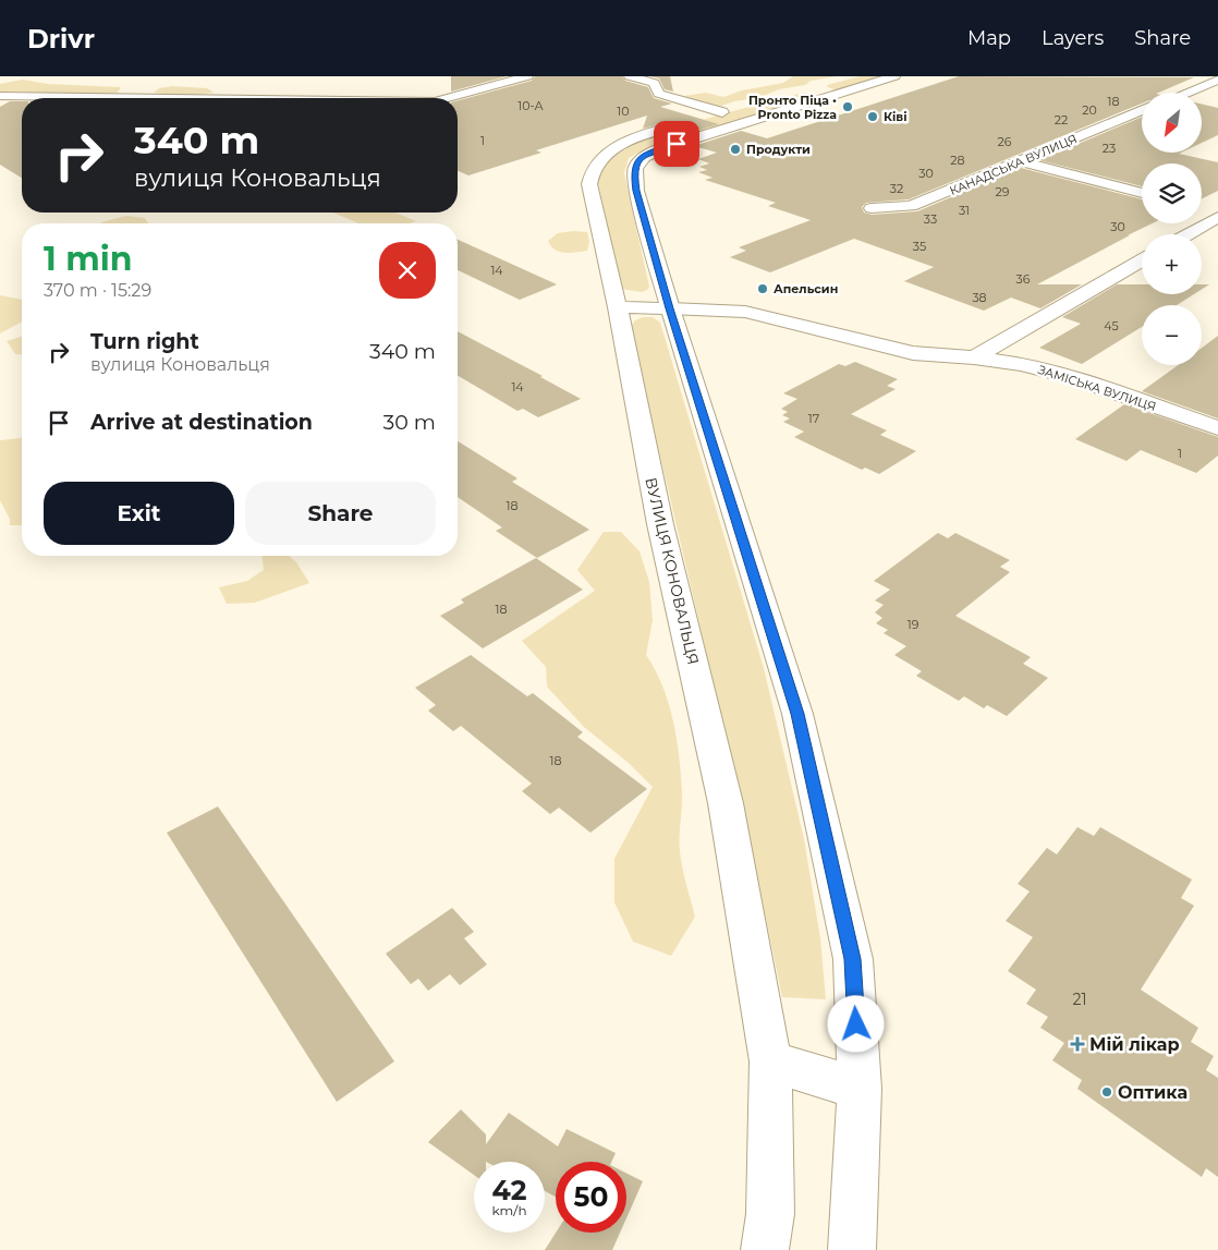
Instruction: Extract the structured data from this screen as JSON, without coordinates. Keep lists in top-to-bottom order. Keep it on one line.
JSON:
{"streets":{"main road":["КАНАДСЬКА ВУЛИЦЯ","ЗАМІСЬКА ВУЛИЦЯ","ВУЛИЦЯ КОНОВАЛЬЦЯ"]},"crossings":[["ЗАМІСЬКА ВУЛИЦЯ","ВУЛИЦЯ КОНОВАЛЬЦЯ"]],"places":{"other":["Пронто Піца • Pronto Pizza","Ківі","Продукти","Апельсин","Оптика"],"health":["Мій лікар"]},"house_numbers":["18","10-А","20","10","22","1","26","23","28","30","32","29","31","33","30","35","14","36","38","45","14","17","1","18","18","19","18","21"],"north":"bottom left","page":{"header":"Drivr","nav":["Map","Layers","Share"],"map_buttons":["+","−"],"turn":["340 m","вулиця Коновальця"],"heading":["1 min","370 m · 15:29"],"list":[{"name":"Turn right","note":"вулиця Коновальця","value":"340 m"},{"name":"Arrive at destination","value":"30 m"}],"buttons":["Exit","Share"],"speed":"42 km/h","limit":"50"}}
